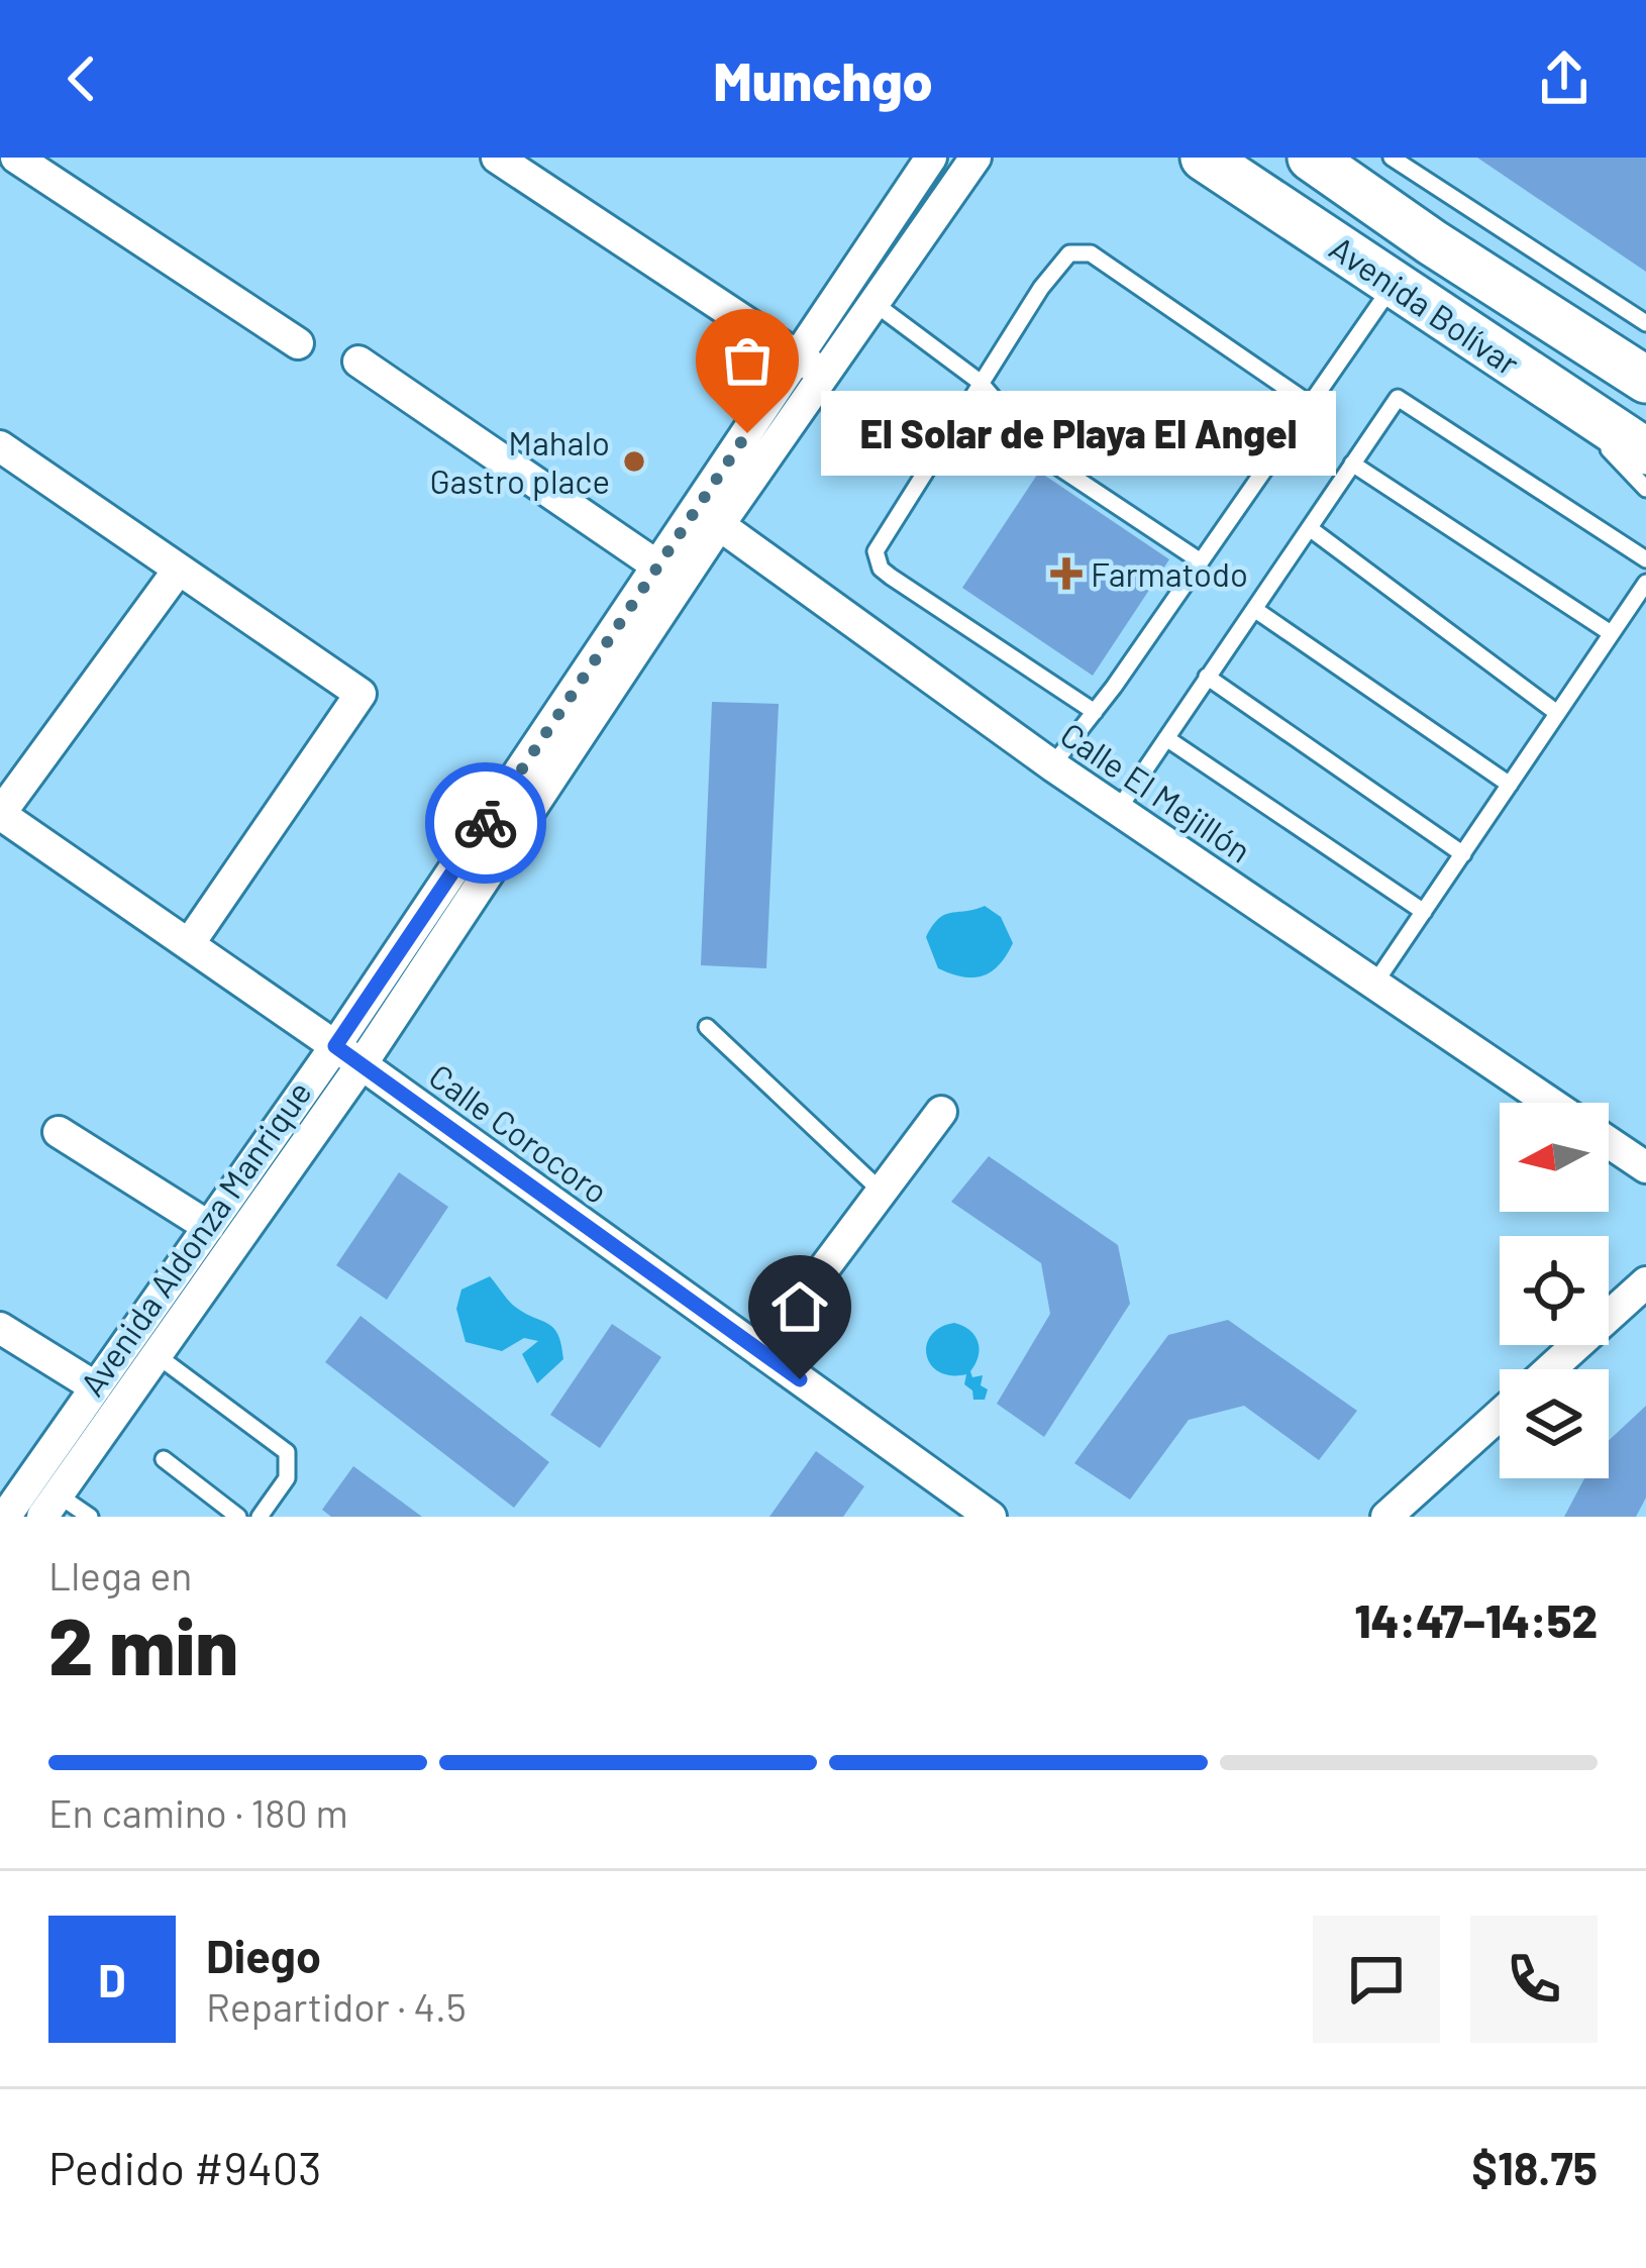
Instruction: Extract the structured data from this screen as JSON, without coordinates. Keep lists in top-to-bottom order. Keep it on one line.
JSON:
{"streets":{"street":["Avenida Bolívar","Calle El Mejillón","Calle Corocoro","Avenida Aldonza Manrique"]},"crossings":[["Calle El Mejillón","Avenida Aldonza Manrique"],["Calle Corocoro","Avenida Aldonza Manrique"]],"places":{"other":["El Solar de Playa El Angel","Mahalo Gastro place"],"health":["Farmatodo"]},"north":"left","page":{"header":"Munchgo","bubble":"El Solar de Playa El Angel","heading":["2 min","Llega en","14:47–14:52"],"panel":["Diego","Repartidor · 4.5","Pedido #9403","$18.75"],"bar":"En camino · 180 m","round":"D"}}
